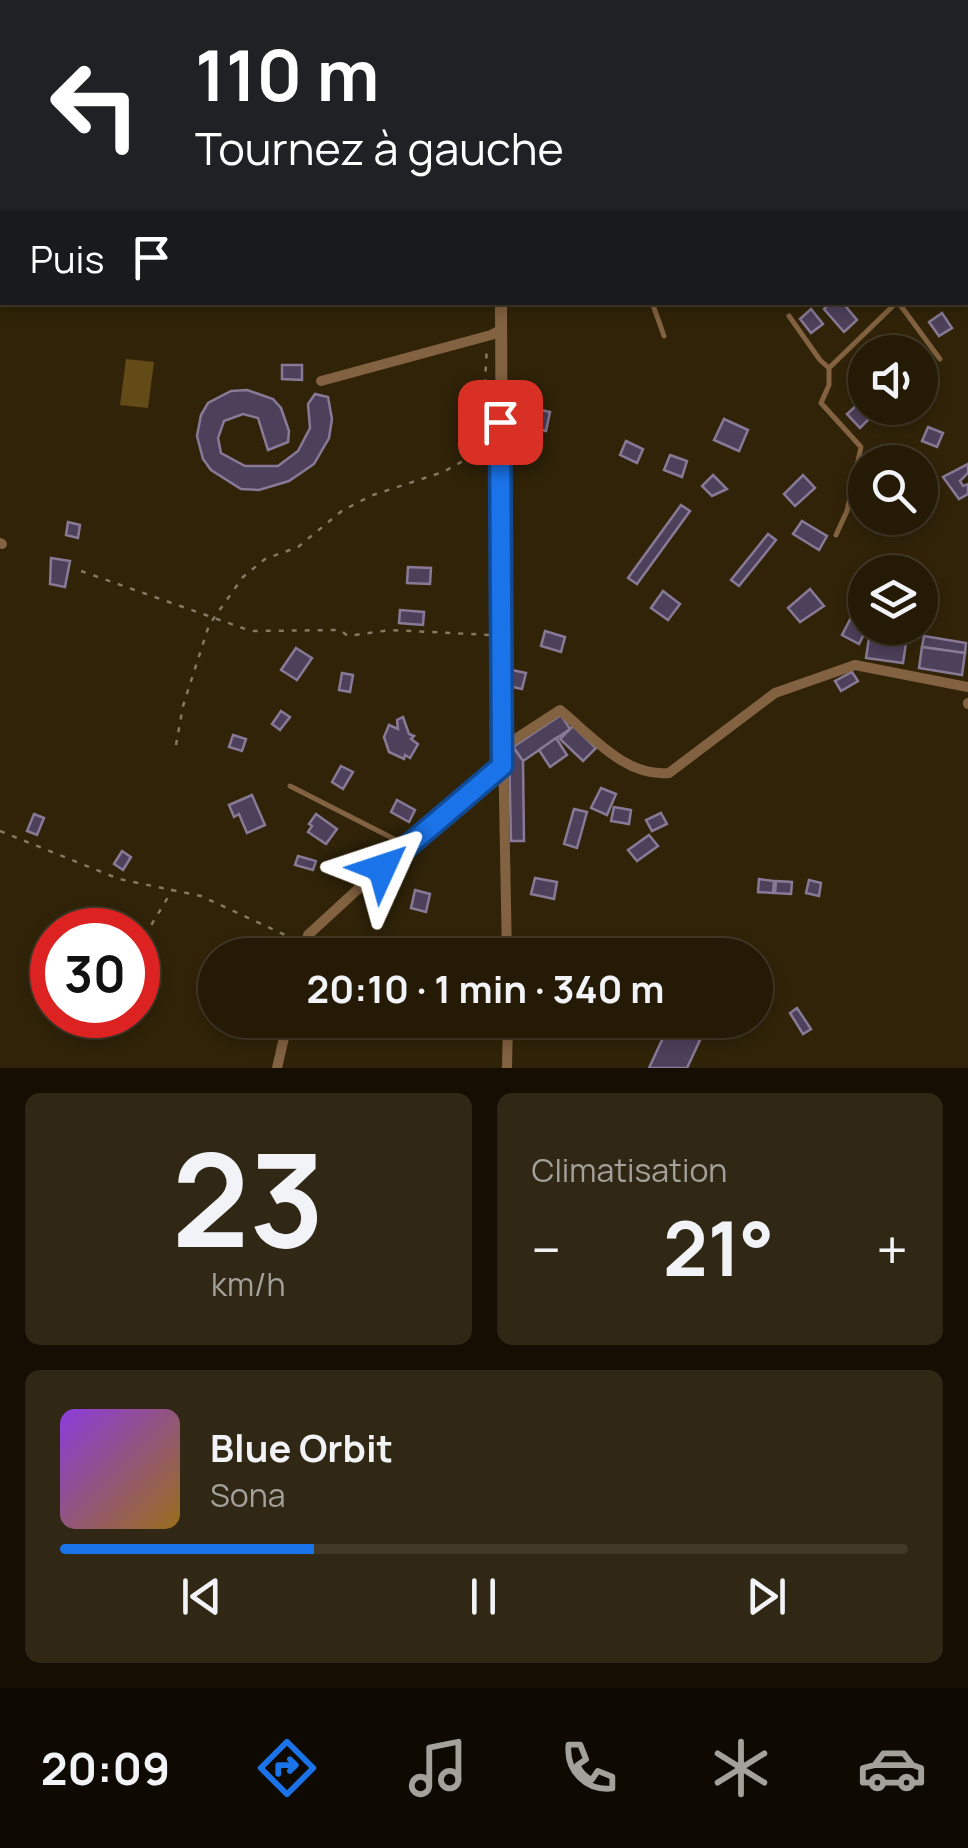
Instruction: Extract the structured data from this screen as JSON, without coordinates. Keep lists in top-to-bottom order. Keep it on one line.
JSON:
{"page":{"turn":["110 m","Tournez à gauche"],"then":"Puis","limit":"30","trip":"20:10 · 1 min · 340 m","tile":[["23","km/h"],"Climatisation"],"heat":["−","21°","+"],"song":["Blue Orbit","Sona"],"tabs":"20:09"}}
